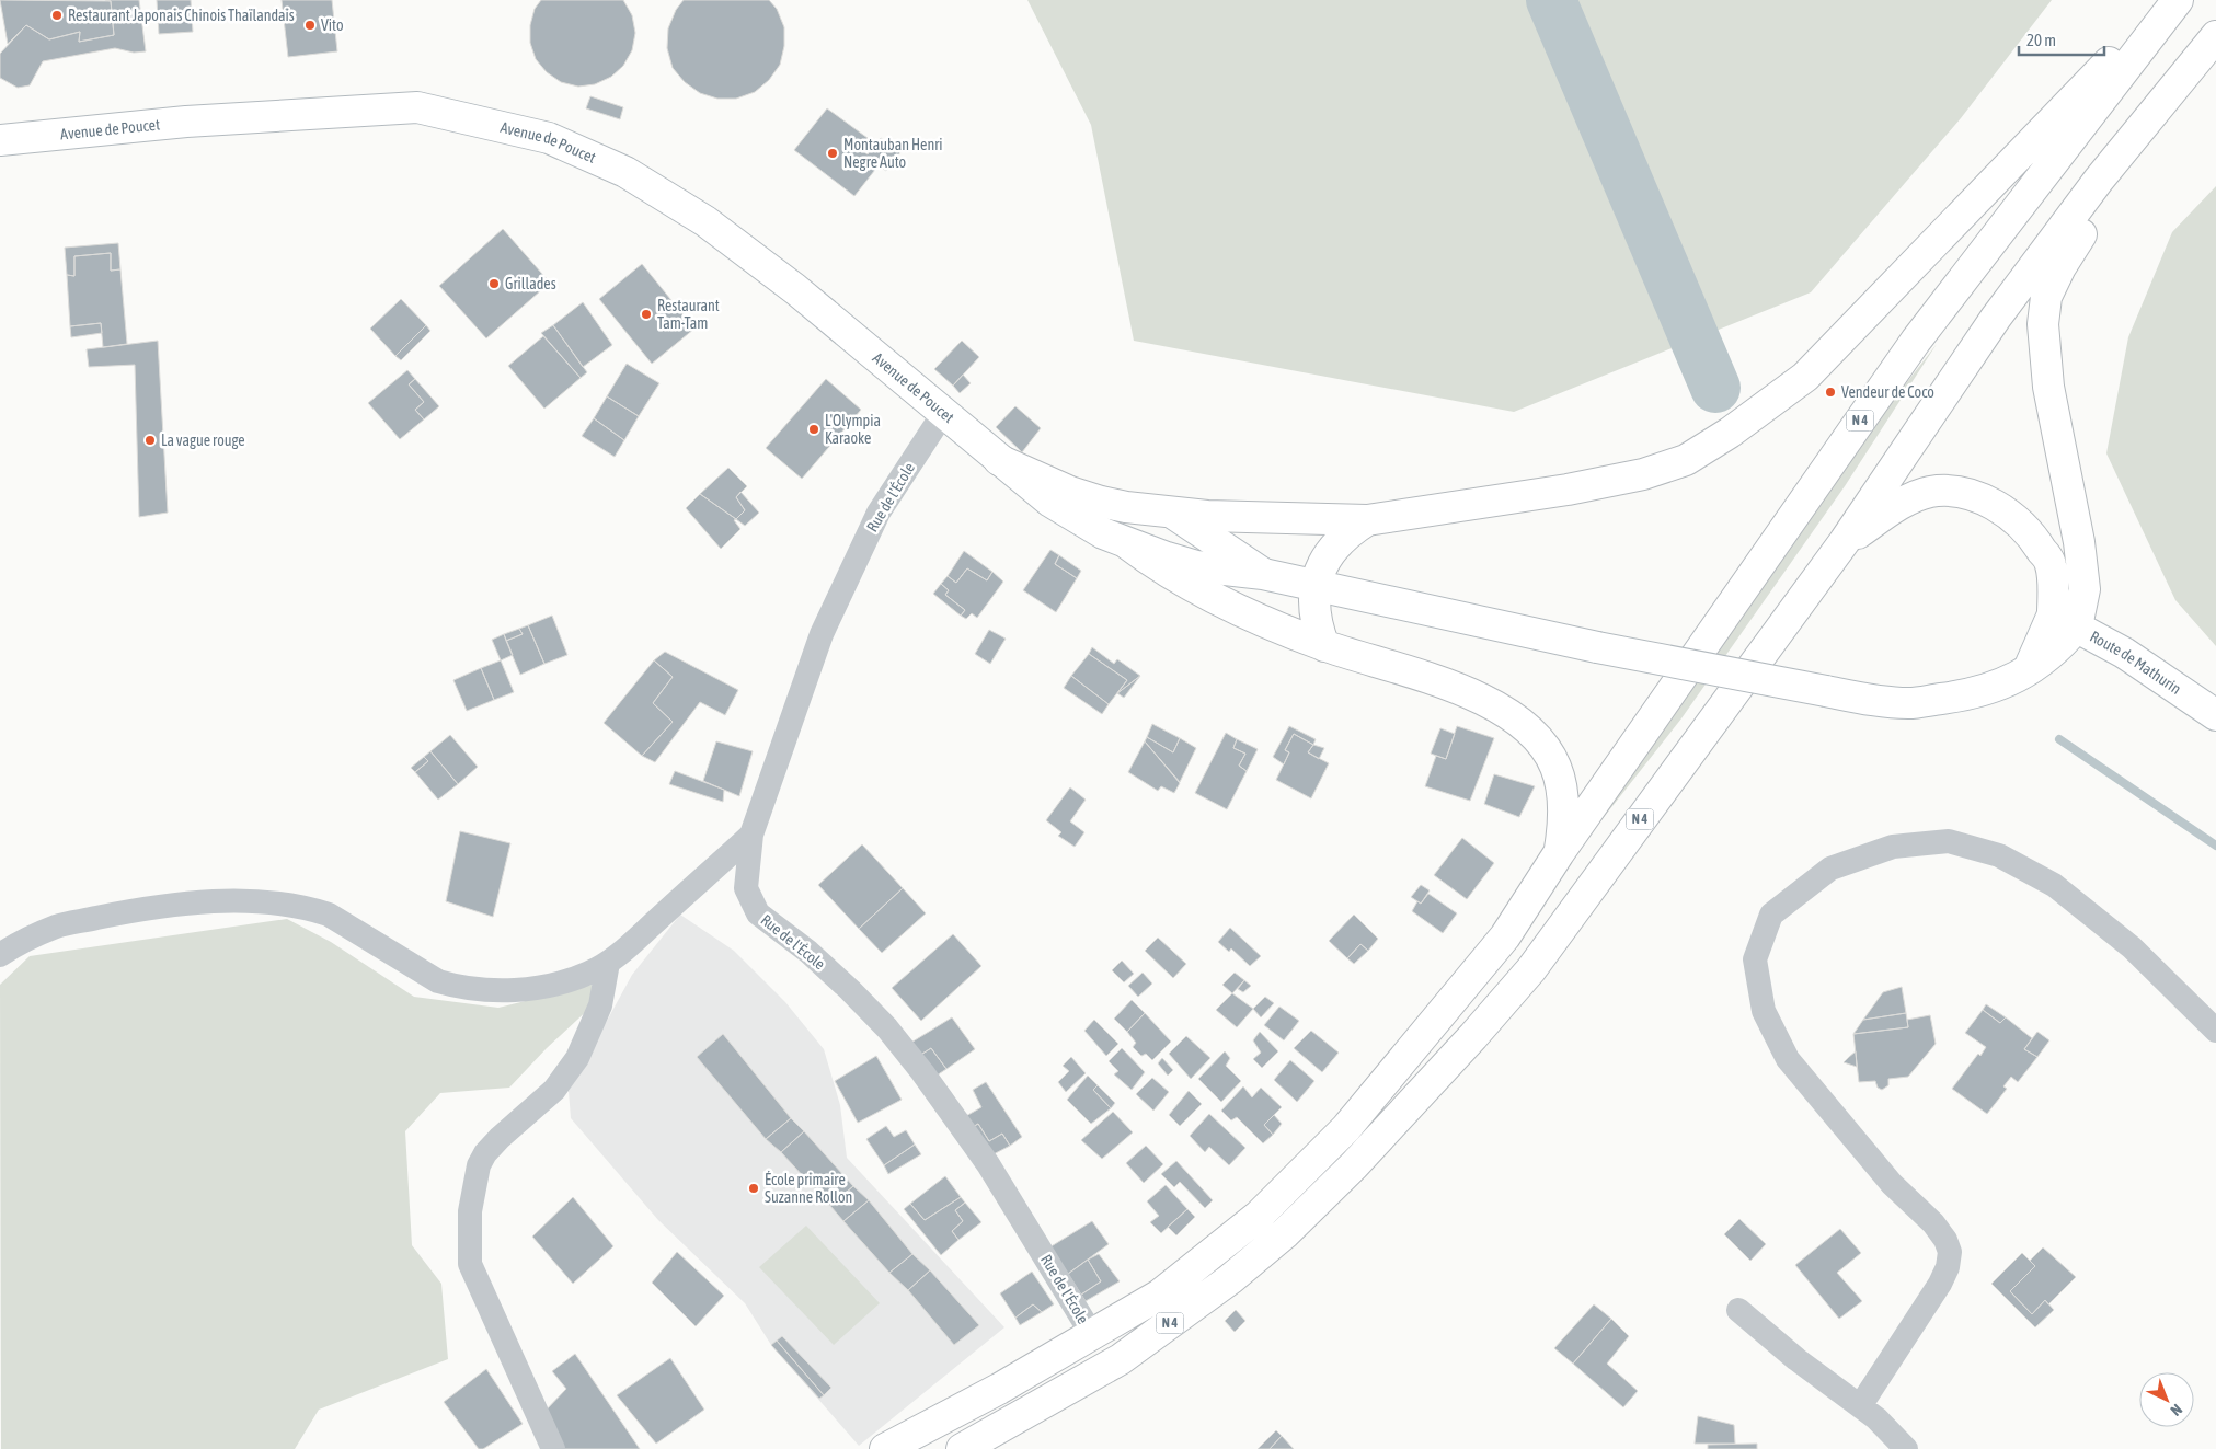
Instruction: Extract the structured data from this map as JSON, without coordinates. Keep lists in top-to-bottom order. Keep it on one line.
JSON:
{"streets":{"main road":["Avenue de Poucet","N 4","Route de Mathurin"],"street":["Rue de l'École"]},"crossings":[["Avenue de Poucet","Rue de l'École"],["N 4","Rue de l'École"]],"places":["Restaurant Japonais Chinois Thaïlandais","Vito","Montauban Henri Negre Auto","Grillades","Restaurant Tam-Tam","Vendeur de Coco","L'Olympia Karaoke","La vague rouge","École primaire Suzanne Rollon"],"scale_bar":"20 m","north":"bottom right"}
